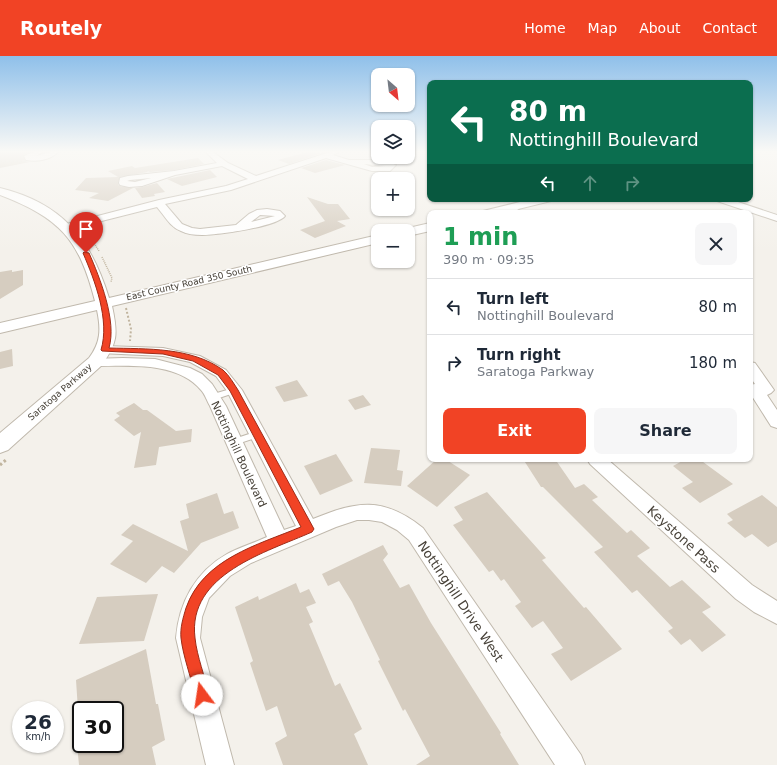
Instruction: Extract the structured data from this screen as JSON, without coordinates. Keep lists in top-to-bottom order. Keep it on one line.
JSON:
{"streets":{"street":["East County Road 350 South","Saratoga Parkway","Nottinghill Boulevard","Keystone Pass","Nottinghill Drive West"]},"crossings":[["Saratoga Parkway","Nottinghill Boulevard"],["Nottinghill Boulevard","Nottinghill Drive West"]],"north":"bottom right","page":{"header":"Routely","nav":["Home","Map","About","Contact"],"map_buttons":["+","−"],"turn":["80 m","Nottinghill Boulevard"],"heading":["1 min","390 m · 09:35"],"list":[{"name":"Turn left","note":"Nottinghill Boulevard","value":"80 m"},{"name":"Turn right","note":"Saratoga Parkway","value":"180 m"}],"buttons":["Exit","Share"],"speed":"26 km/h","limit":"30"}}
